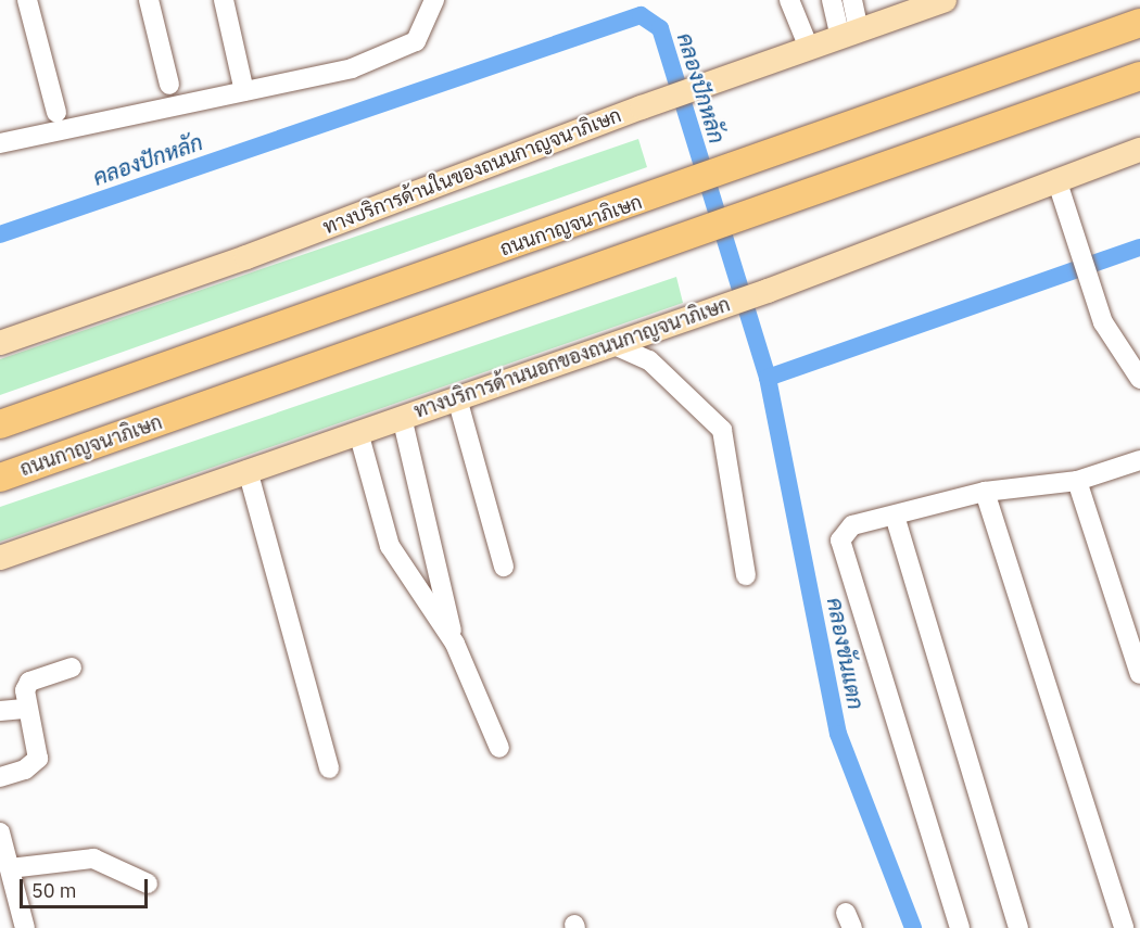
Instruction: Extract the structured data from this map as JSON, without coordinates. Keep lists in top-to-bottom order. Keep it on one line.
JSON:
{"streets":{"highway":["ถนนกาญจนาภิเษก"],"main road":["ทางบริการด้านในของถนนกาญจนาภิเษก","ทางบริการด้านนอกของถนนกาญจนาภิเษก"]},"water":["คลองปักหลัก","คลองขันแตก"],"scale_bar":"50 m"}
